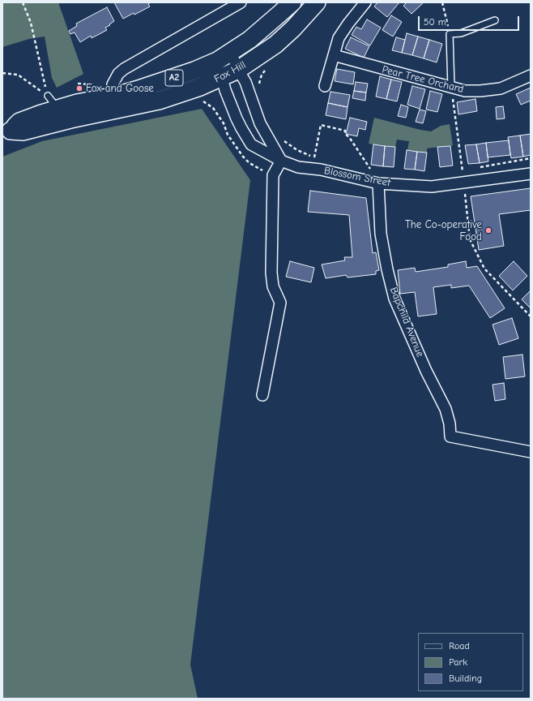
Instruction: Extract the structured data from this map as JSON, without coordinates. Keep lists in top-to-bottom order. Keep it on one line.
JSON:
{"streets":{"main road":["Fox Hill","A2"],"street":["Pear Tree Orchard","Blossom Street","Bapchild Avenue"]},"crossings":[["Fox Hill","Blossom Street"],["Blossom Street","Bapchild Avenue"]],"places":["Fox and Goose","The Co-operative Food"],"legend":["Road","Park","Building"],"scale_bar":"50 m"}
